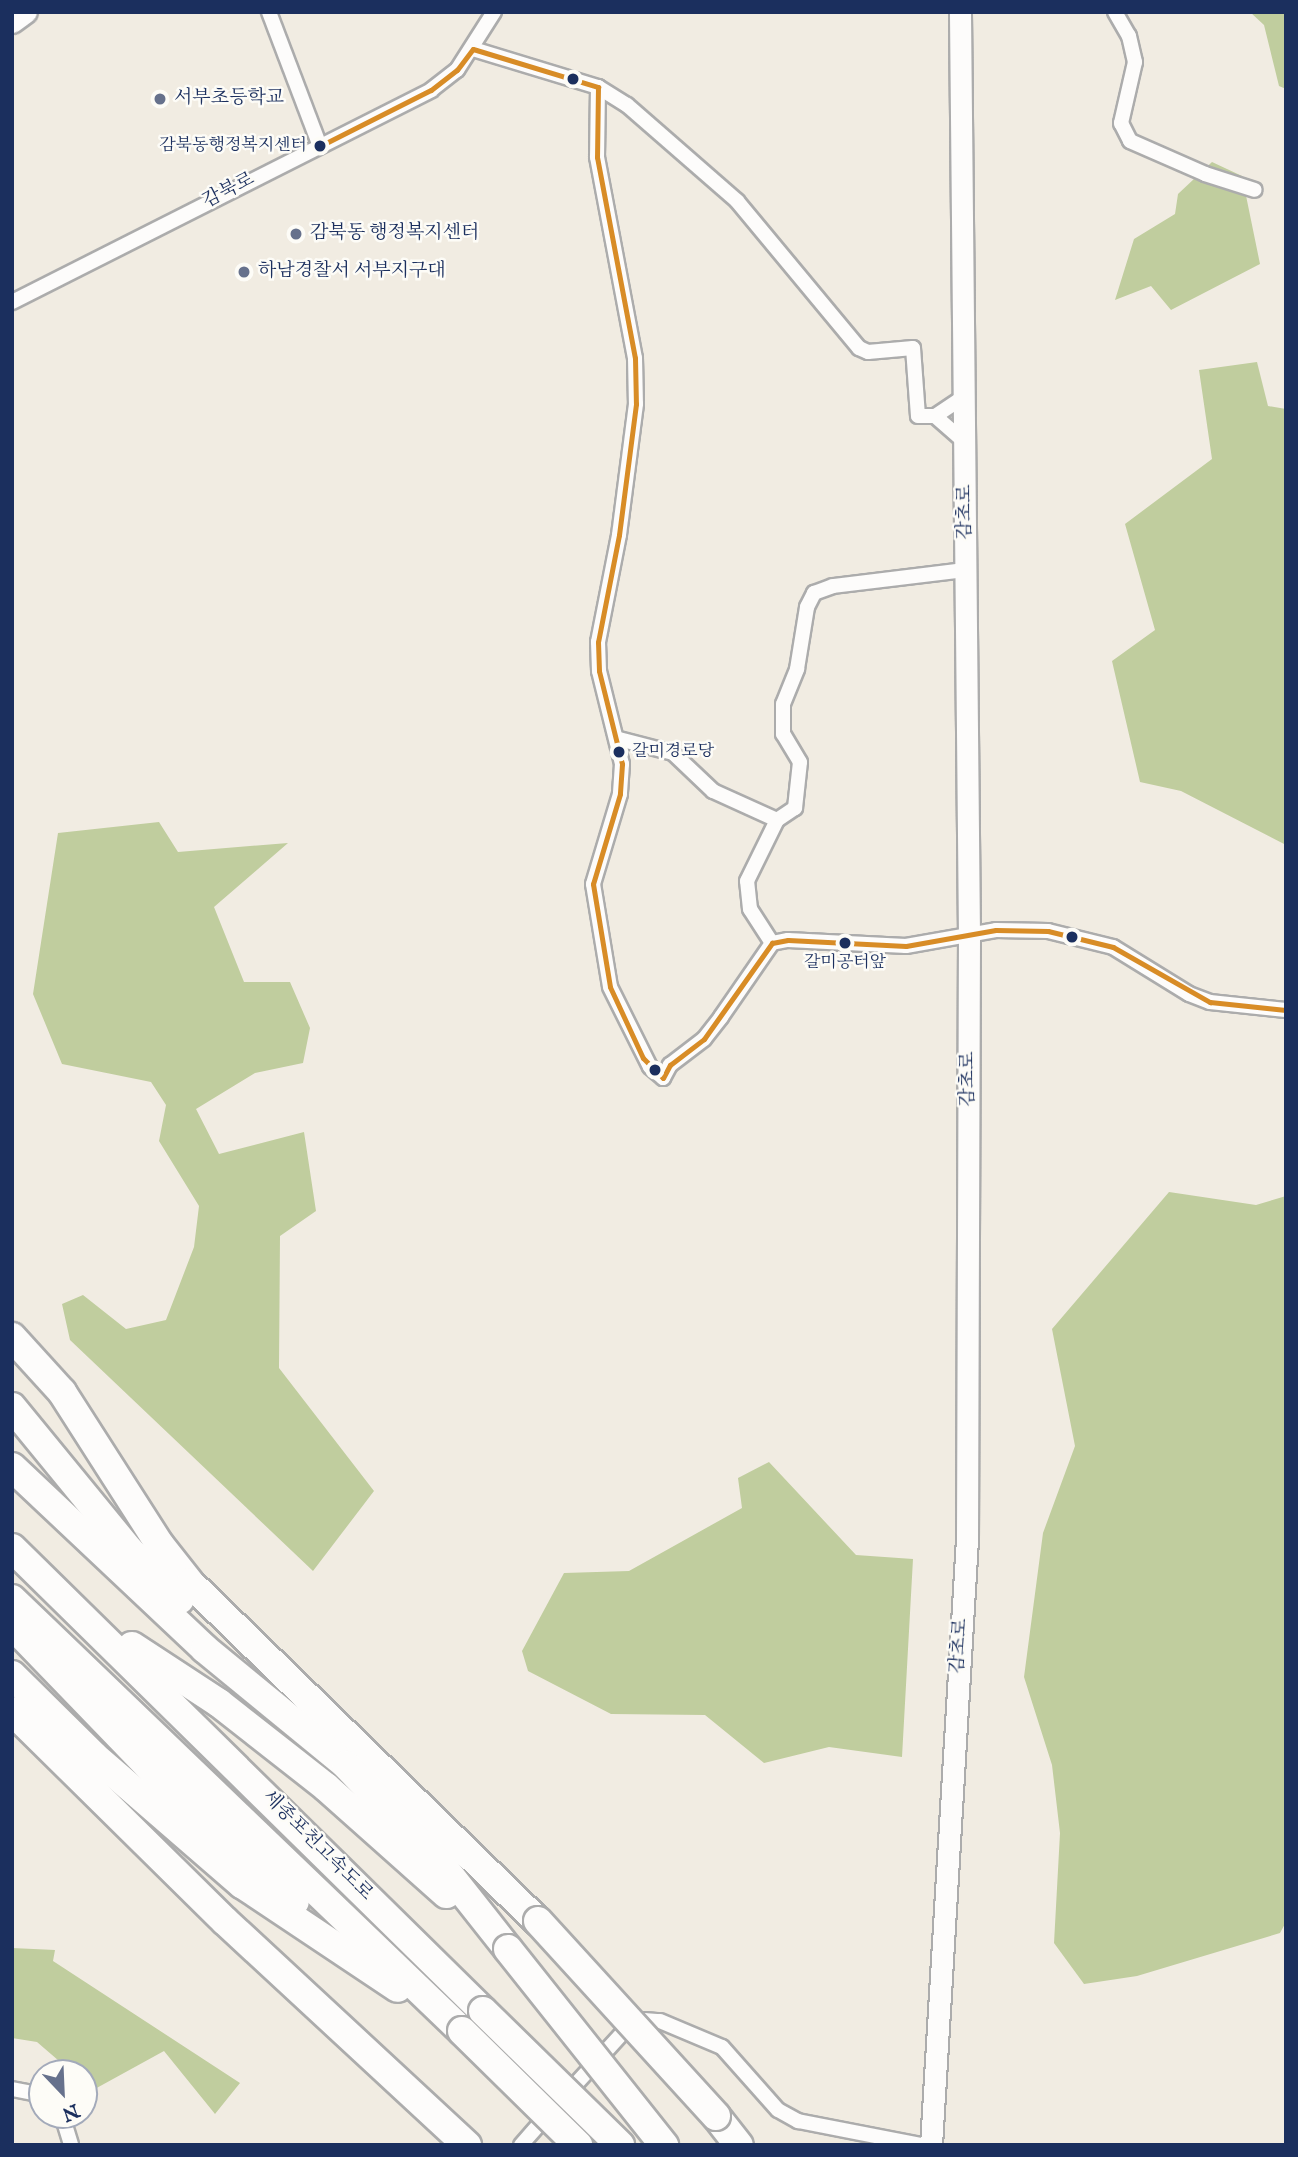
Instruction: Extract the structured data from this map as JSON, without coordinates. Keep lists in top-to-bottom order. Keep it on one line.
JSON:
{"streets":{"highway":["세종포천고속도로"],"main road":["감초로"],"street":["감북로"]},"places":["서부초등학교","감북동행정복지센터","감북동 행정복지센터","하남경찰서 서부지구대","갈미경로당","갈미공터앞"],"north":"bottom right"}
